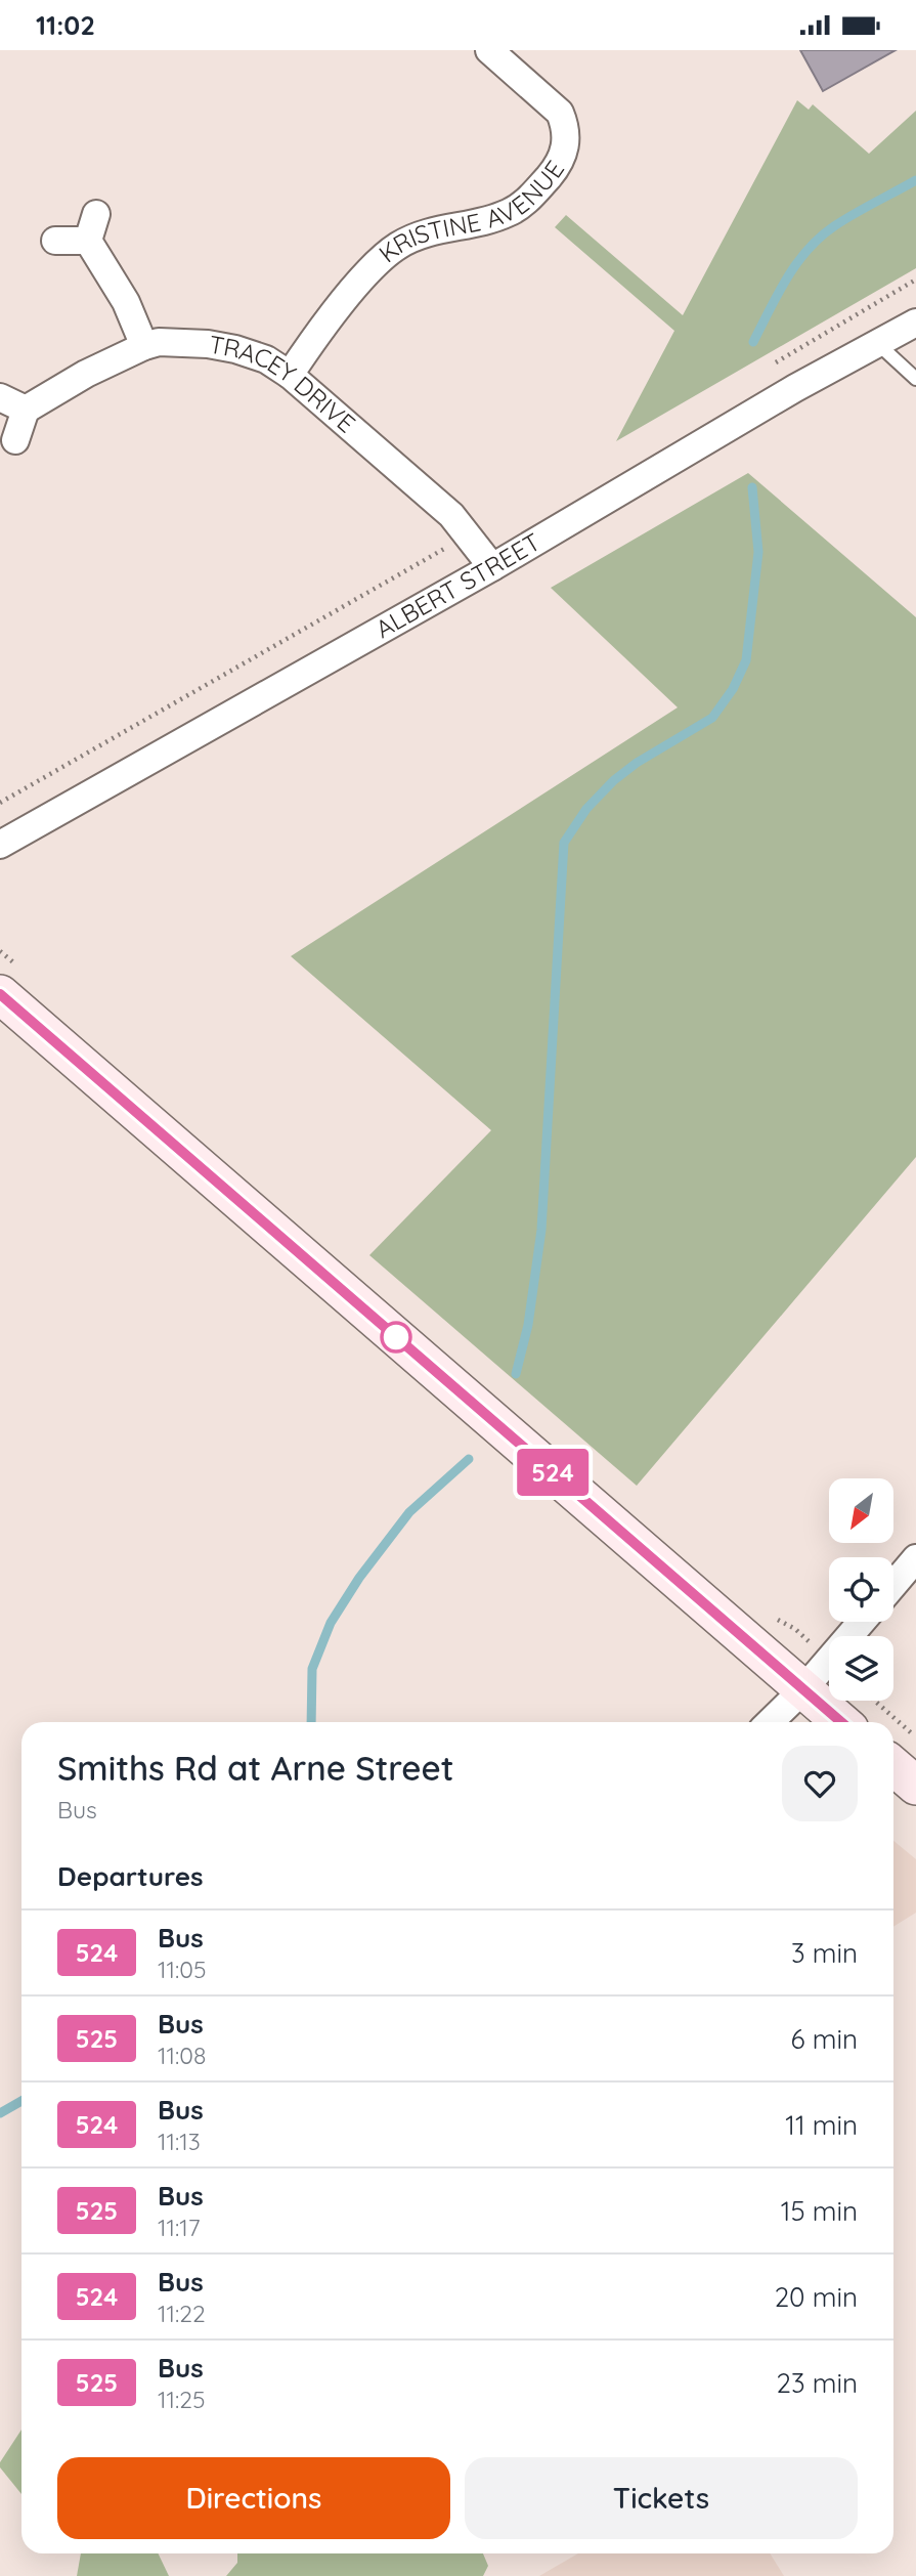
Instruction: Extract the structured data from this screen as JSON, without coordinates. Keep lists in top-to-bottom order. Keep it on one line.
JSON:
{"streets":{"street":["KRISTINE AVENUE","TRACEY DRIVE","ALBERT STREET"]},"crossings":[["KRISTINE AVENUE","TRACEY DRIVE"],["TRACEY DRIVE","ALBERT STREET"]],"lines":["bus line 524"],"north":"bottom left","page":{"status":"11:02","on_map":"524","heading":[["Smiths Rd at Arne Street","Bus"],"Departures"],"list":[{"mark":"524","name":"Bus","note":"11:05","value":"3 min"},{"mark":"525","name":"Bus","note":"11:08","value":"6 min"},{"mark":"524","name":"Bus","note":"11:13","value":"11 min"},{"mark":"525","name":"Bus","note":"11:17","value":"15 min"},{"mark":"524","name":"Bus","note":"11:22","value":"20 min"},{"mark":"525","name":"Bus","note":"11:25","value":"23 min"}],"buttons":["Directions","Tickets"]}}
